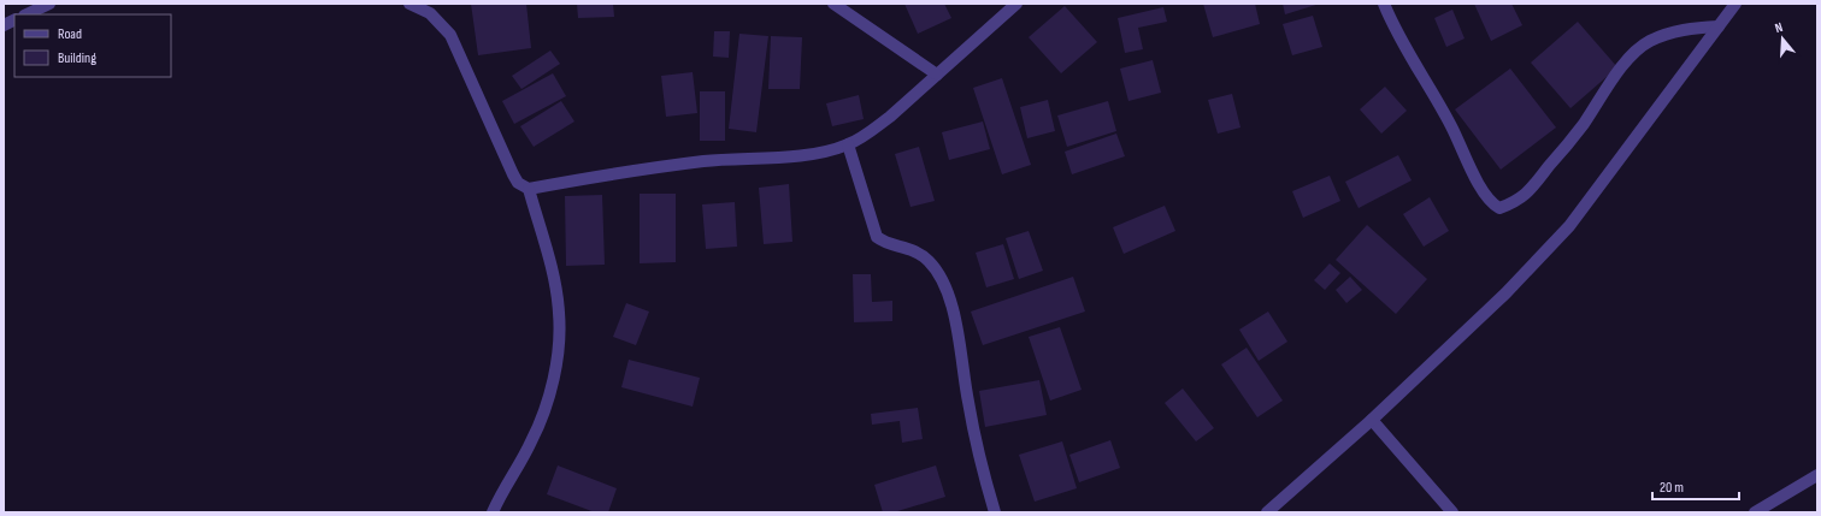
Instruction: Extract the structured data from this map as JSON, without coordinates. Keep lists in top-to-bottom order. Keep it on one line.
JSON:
{"legend":["Road","Building"],"scale_bar":"20 m","north":"top"}
